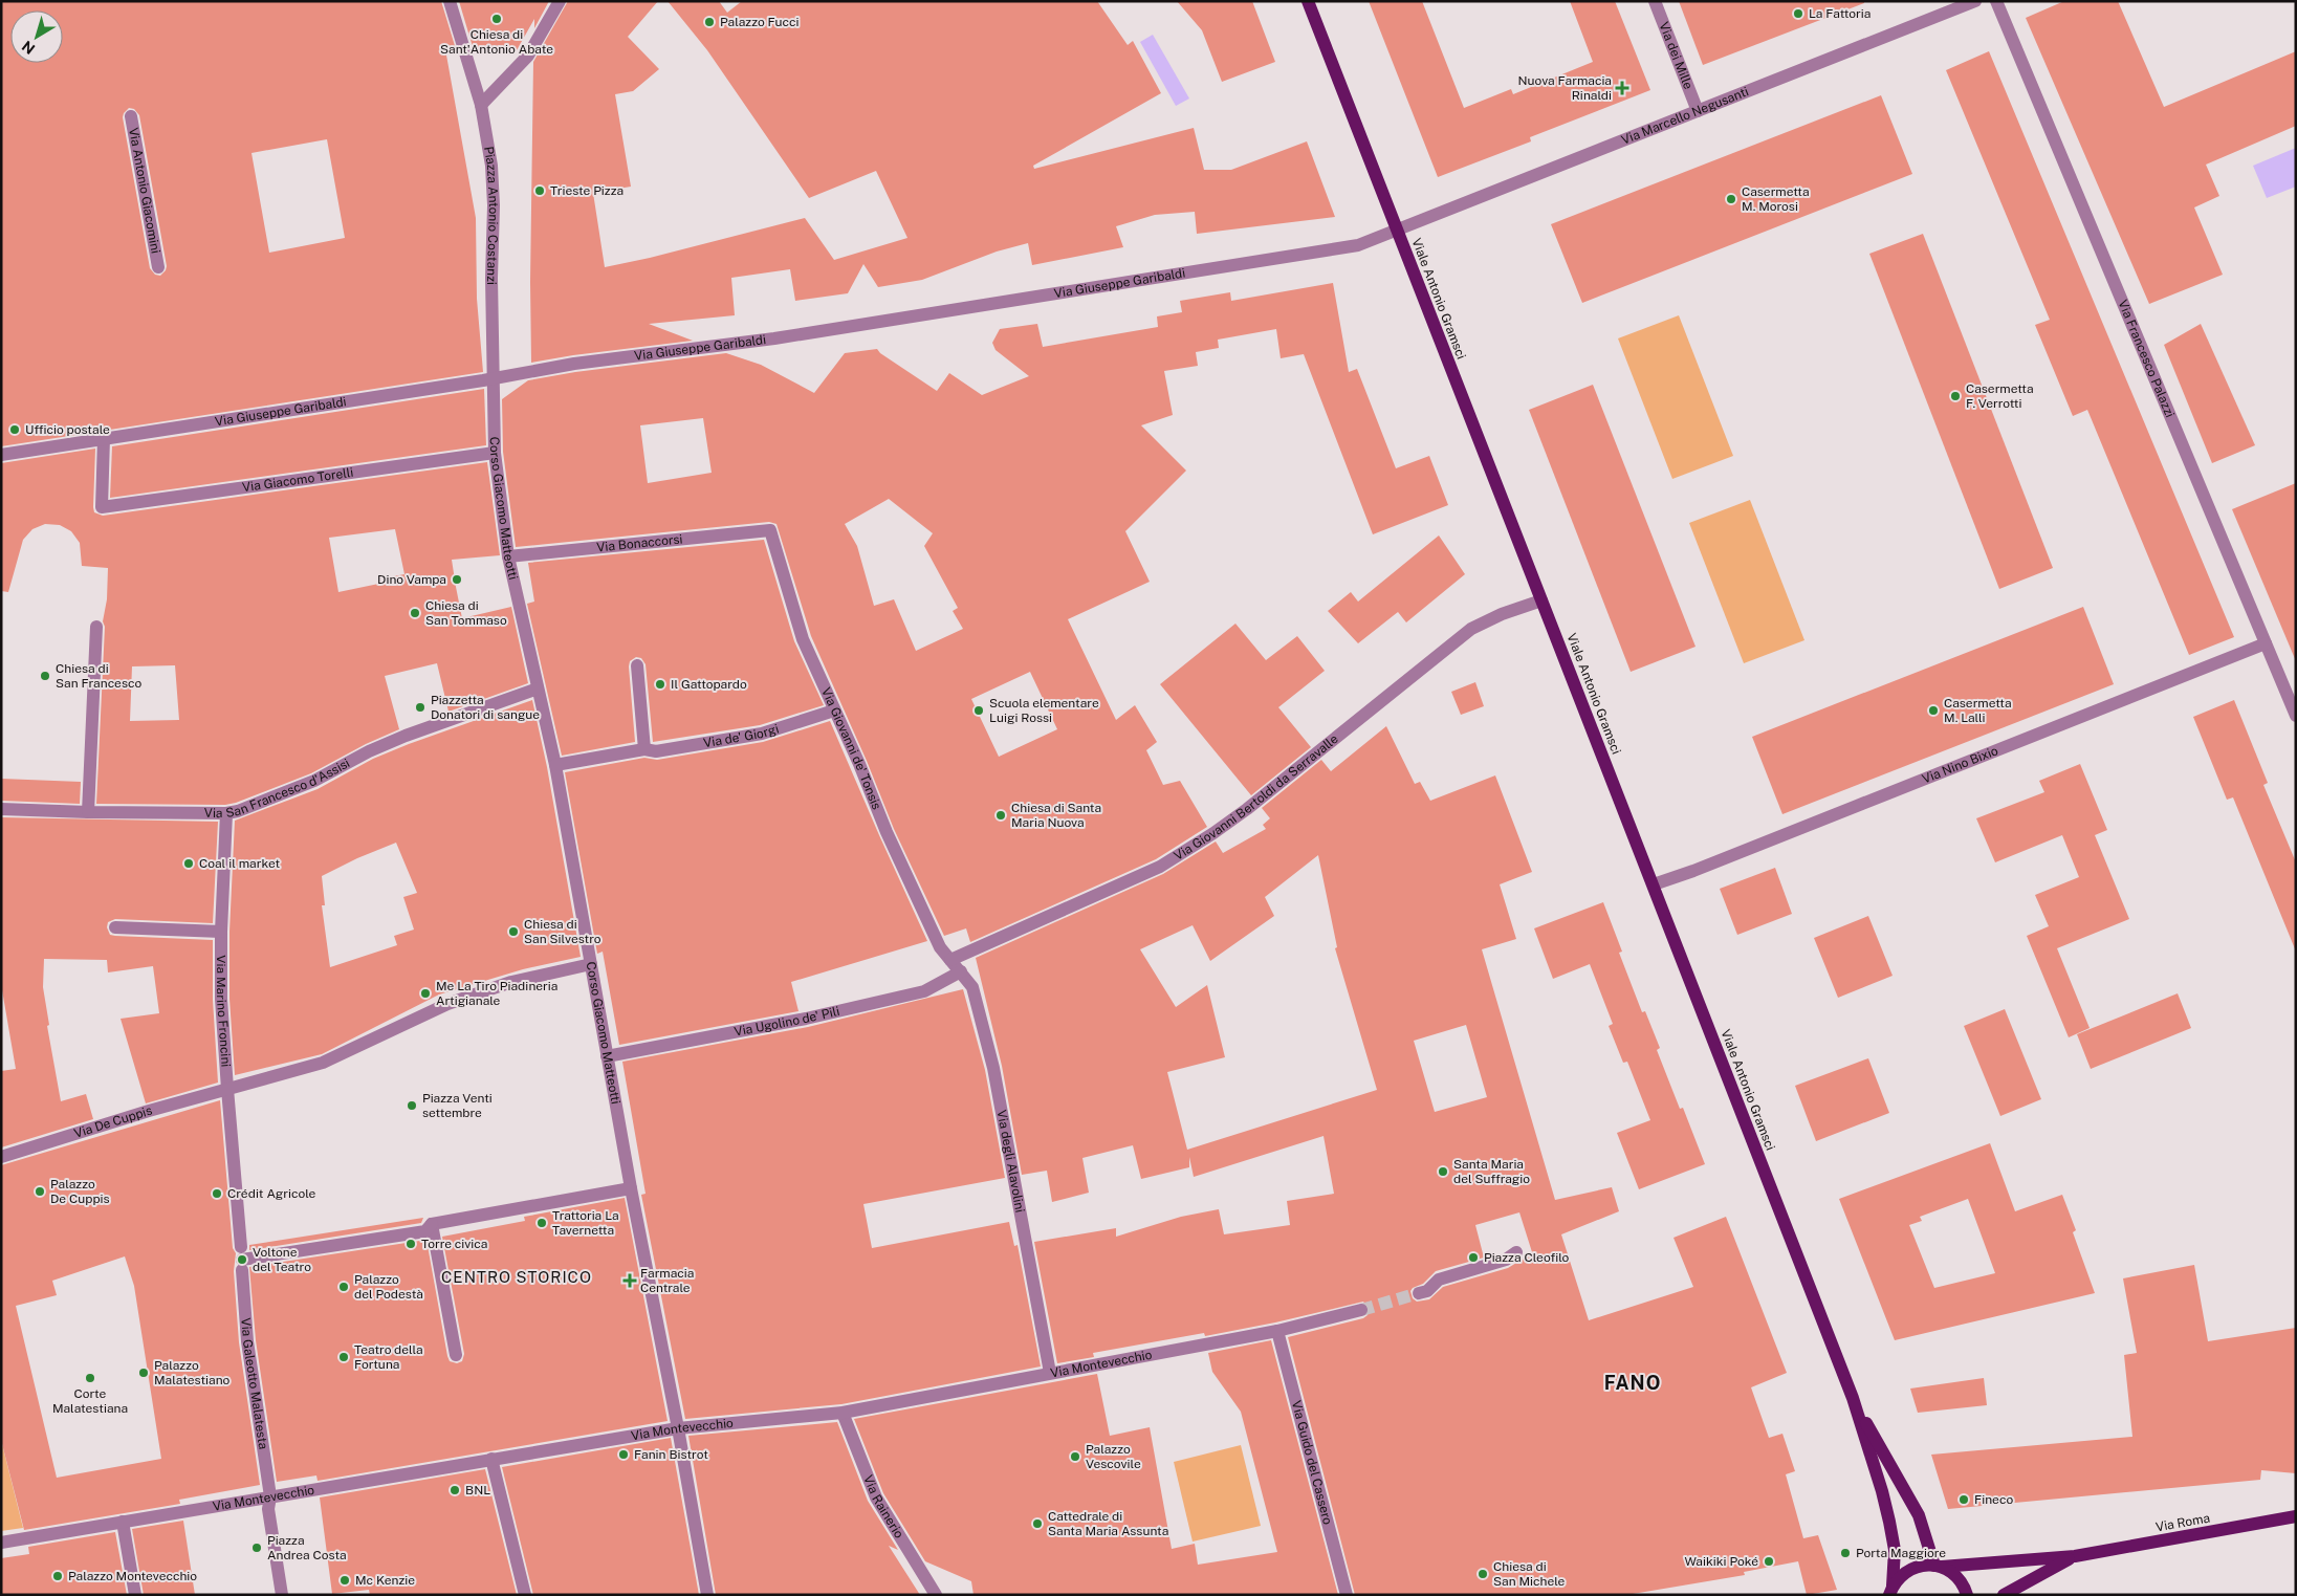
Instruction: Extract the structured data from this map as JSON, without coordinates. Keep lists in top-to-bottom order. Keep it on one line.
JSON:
{"streets":{"main road":["Viale Antonio Gramsci","Via Roma"],"street":["Via dei Mille","Via Marcello Negusanti","Via Antonio Giacomini","Piazza Antonio Costanzi","Via Giuseppe Garibaldi","Via Francesco Palazzi","Via Giacomo Torelli","Corso Giacomo Matteotti","Via Bonaccorsi","Via de' Giorgi","Via Giovanni de' Tonsis","Via Nino Bixio","Via San Francesco d'Assisi","Via Giovanni Bertoldi da Serravalle","Via Marino Froncini","Via Ugolino de' Pili","Via De Cuppis","Via degli Alavolini","Via Montevecchio","Via Galeotto Malatesta","Via Guido del Cassero","Via Rainerio"]},"crossings":[["Via dei Mille","Via Marcello Negusanti"],["Via Marcello Negusanti","Via Giuseppe Garibaldi"],["Via Marcello Negusanti","Viale Antonio Gramsci"],["Piazza Antonio Costanzi","Via Giuseppe Garibaldi"],["Piazza Antonio Costanzi","Corso Giacomo Matteotti"],["Via Giuseppe Garibaldi","Viale Antonio Gramsci"],["Via Giuseppe Garibaldi","Via Giacomo Torelli"],["Via Giuseppe Garibaldi","Corso Giacomo Matteotti"],["Viale Antonio Gramsci","Via Nino Bixio"],["Viale Antonio Gramsci","Via Giovanni Bertoldi da Serravalle"],["Viale Antonio Gramsci","Via Roma"],["Via Francesco Palazzi","Via Nino Bixio"],["Via Giacomo Torelli","Corso Giacomo Matteotti"],["Corso Giacomo Matteotti","Via Bonaccorsi"],["Corso Giacomo Matteotti","Via de' Giorgi"],["Corso Giacomo Matteotti","Via San Francesco d'Assisi"],["Corso Giacomo Matteotti","Via Ugolino de' Pili"],["Corso Giacomo Matteotti","Via Montevecchio"],["Via Bonaccorsi","Via Giovanni de' Tonsis"],["Via de' Giorgi","Via Giovanni de' Tonsis"],["Via Giovanni de' Tonsis","Via Giovanni Bertoldi da Serravalle"],["Via Giovanni de' Tonsis","Via degli Alavolini"],["Via San Francesco d'Assisi","Via Marino Froncini"],["Via Giovanni Bertoldi da Serravalle","Via degli Alavolini"],["Via Marino Froncini","Via De Cuppis"],["Via Ugolino de' Pili","Via degli Alavolini"],["Via degli Alavolini","Via Montevecchio"],["Via Montevecchio","Via Galeotto Malatesta"],["Via Montevecchio","Via Guido del Cassero"],["Via Montevecchio","Via Rainerio"]],"districts":["CENTRO STORICO","FANO"],"places":{"other":["La Fattoria","Chiesa di Sant'Antonio Abate","Palazzo Fucci","Trieste Pizza","Casermetta M. Morosi","Casermetta F. Verrotti","Ufficio postale","Dino Vampa","Chiesa di San Tommaso","Chiesa di San Francesco","Il Gattopardo","Piazzetta Donatori di sangue","Scuola elementare Luigi Rossi","Casermetta M. Lalli","Chiesa di Santa Maria Nuova","Coal il market","Chiesa di San Silvestro","Me La Tiro Piadineria Artigianale","Piazza Venti settembre","Santa Maria del Suffragio","Palazzo De Cuppis","Crédit Agricole","Trattoria La Tavernetta","Torre civica","Piazza Cleofilo","Voltone del Teatro","Palazzo del Podestà","Teatro della Fortuna","Palazzo Malatestiano","Corte Malatestiana","Fanin Bistrot","Palazzo Vescovile","BNL","Fineco","Cattedrale di Santa Maria Assunta","Piazza Andrea Costa","Porta Maggiore","Waikiki Poké","Chiesa di San Michele","Palazzo Montevecchio","Mc Kenzie"],"health":["Nuova Farmacia Rinaldi","Farmacia Centrale"]},"north":"bottom left"}
